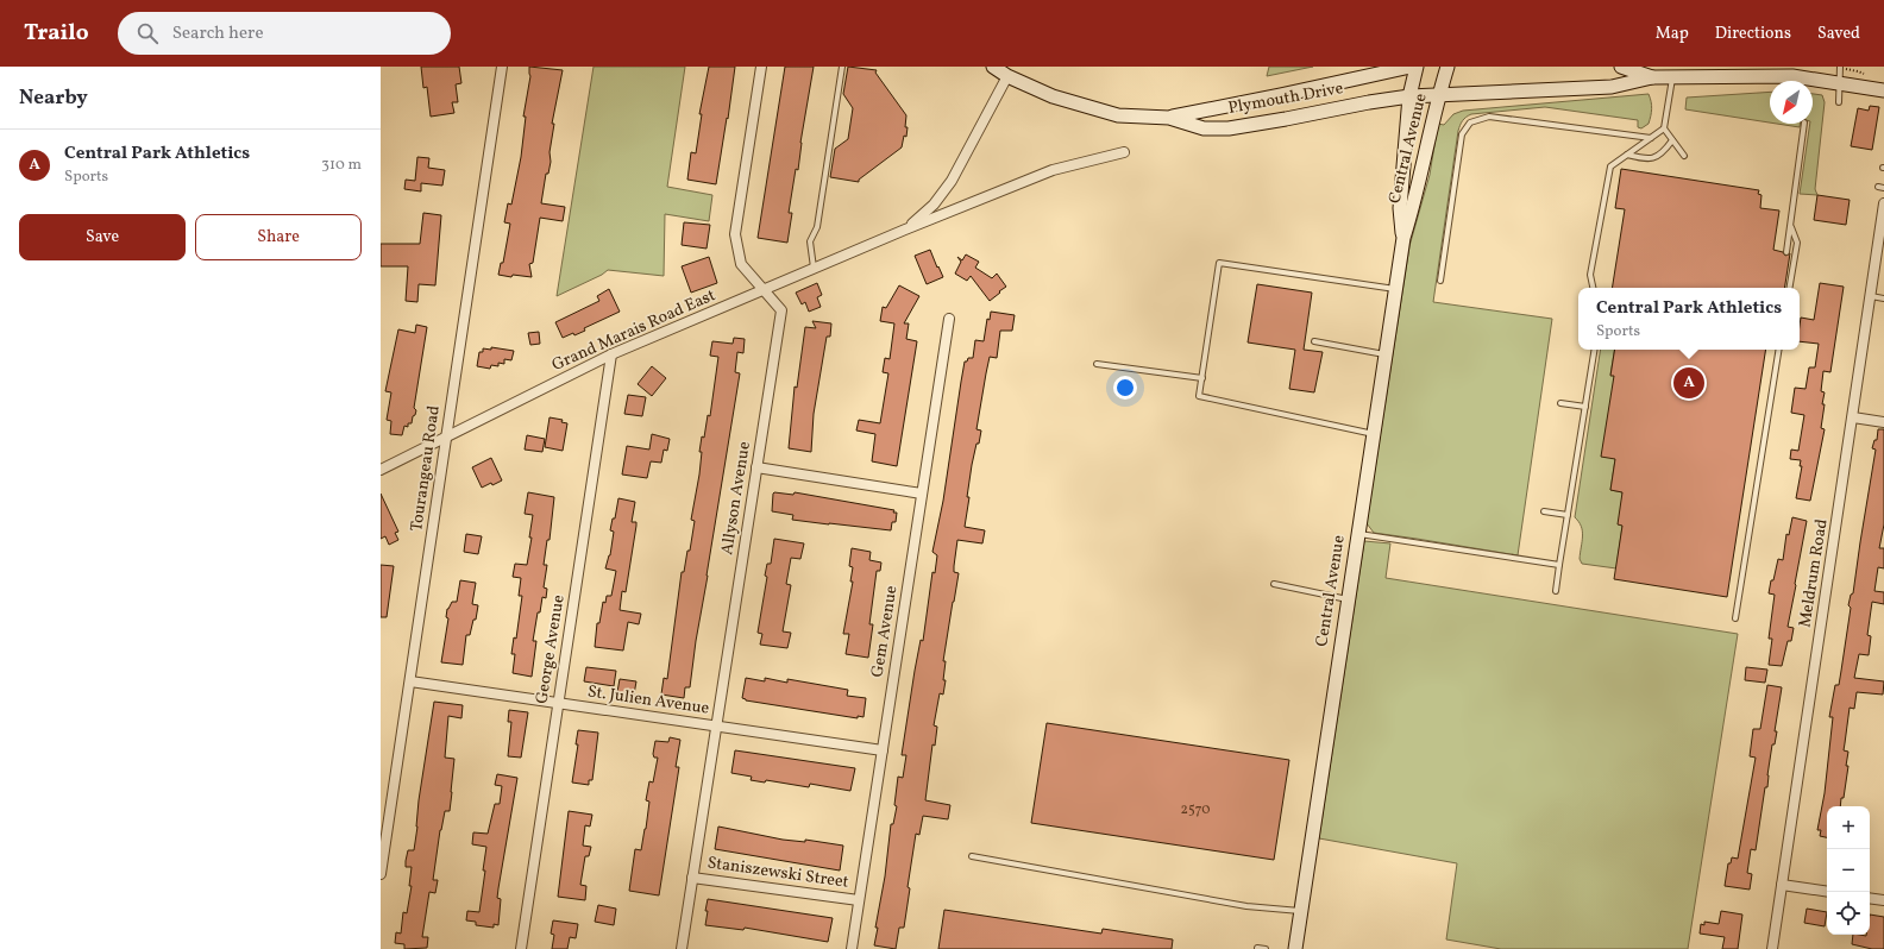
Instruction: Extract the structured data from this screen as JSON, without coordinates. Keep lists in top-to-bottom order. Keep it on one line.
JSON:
{"streets":{"street":["Plymouth Drive","Central Avenue","Grand Marais Road East","Tourangeau Road","Allyson Avenue","Meldrum Road","Gem Avenue","George Avenue","St. Julien Avenue","Staniszewski Street"]},"crossings":[["Plymouth Drive","Central Avenue"],["Plymouth Drive","Grand Marais Road East"],["Grand Marais Road East","Tourangeau Road"],["Grand Marais Road East","Allyson Avenue"],["Grand Marais Road East","George Avenue"],["Tourangeau Road","St. Julien Avenue"],["Allyson Avenue","St. Julien Avenue"],["Allyson Avenue","Staniszewski Street"],["Gem Avenue","St. Julien Avenue"],["Gem Avenue","Staniszewski Street"],["George Avenue","St. Julien Avenue"]],"house_numbers":["2570"],"north":"bottom left","page":{"header":"Trailo","search":"Search here","nav":["Map","Directions","Saved"],"heading":"Nearby","list":[{"mark":"A","name":"Central Park Athletics","note":"Sports","value":"310 m"}],"buttons":["Save","Share"],"popup":["Central Park Athletics","Sports"],"pins":"A","map_buttons":["+","−"]}}
